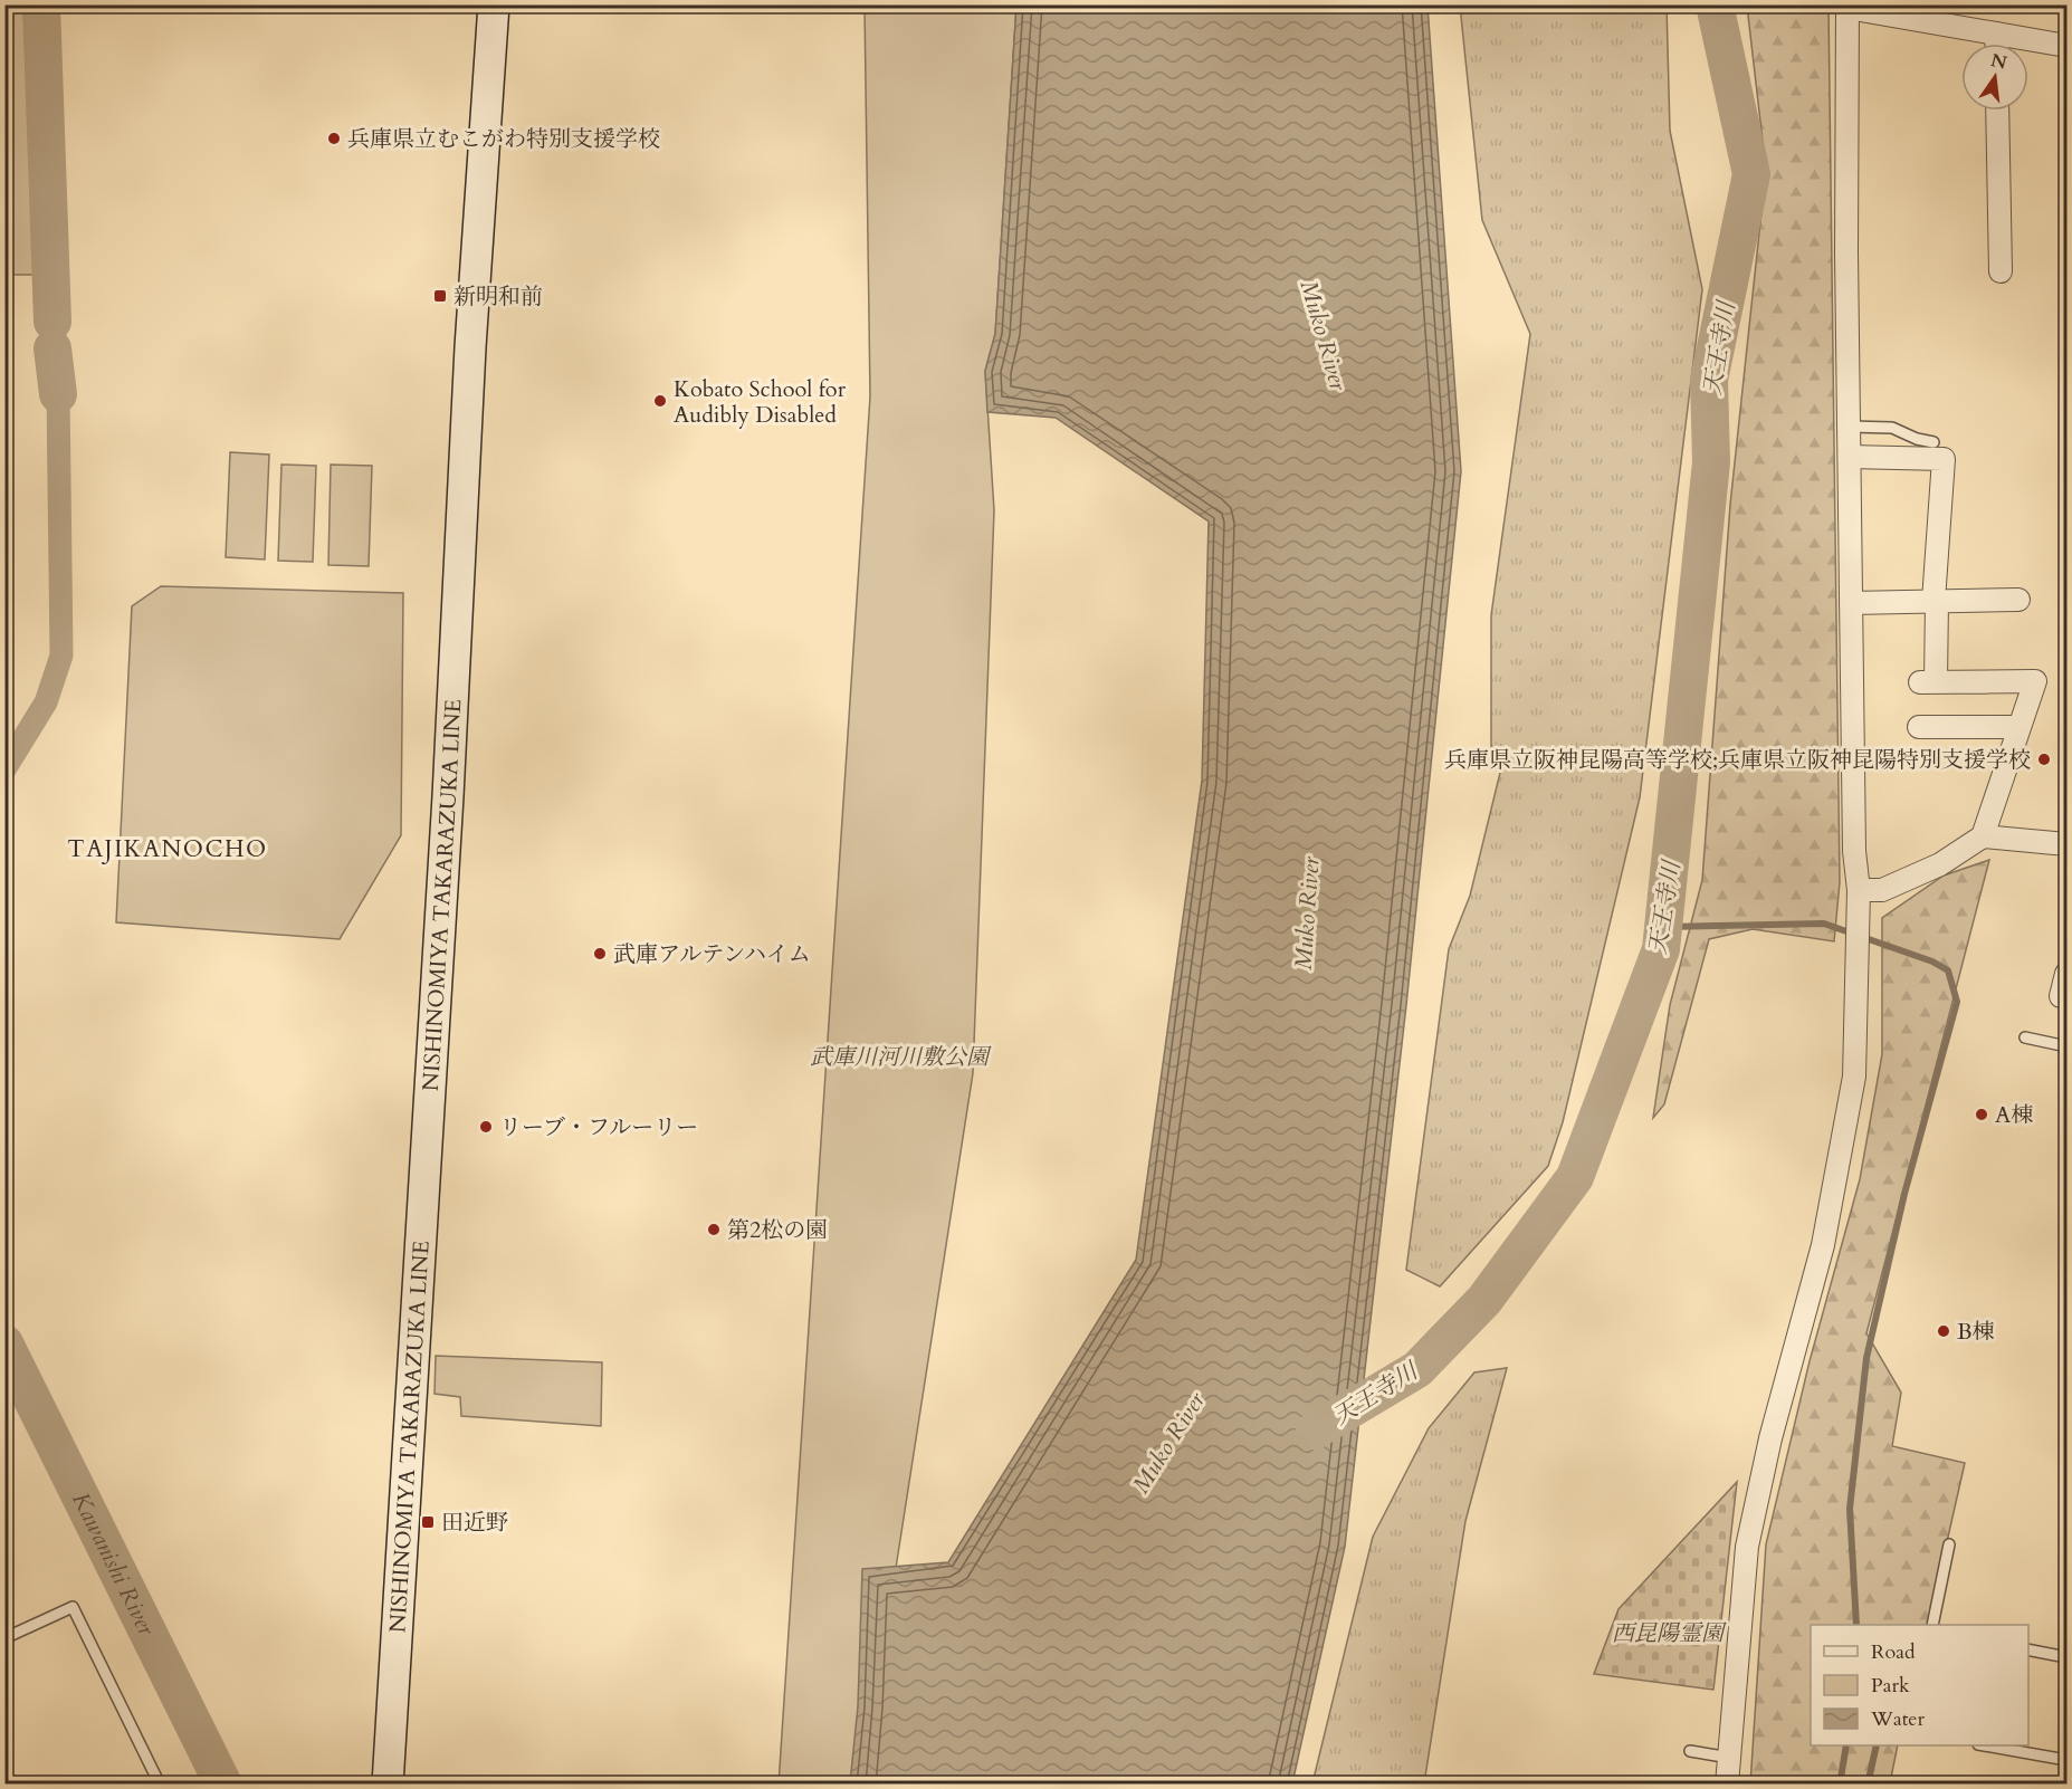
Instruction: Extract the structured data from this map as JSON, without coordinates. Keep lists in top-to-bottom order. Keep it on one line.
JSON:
{"streets":{"main road":["NISHINOMIYA TAKARAZUKA LINE"]},"districts":["TAJIKANOCHO"],"water":["Muko River","天王寺川","Kawanishi River"],"parks":["武庫川河川敷公園","西昆陽霊園"],"places":{"other":["兵庫県立むこがわ特別支援学校","Kobato School for Audibly Disabled","兵庫県立阪神昆陽高等学校;兵庫県立阪神昆陽特別支援学校","武庫アルテンハイム","A棟","リーブ・フルーリー","第2松の園","B棟"],"transit":["新明和前","田近野"]},"legend":["Road","Park","Water"],"north":"top"}
